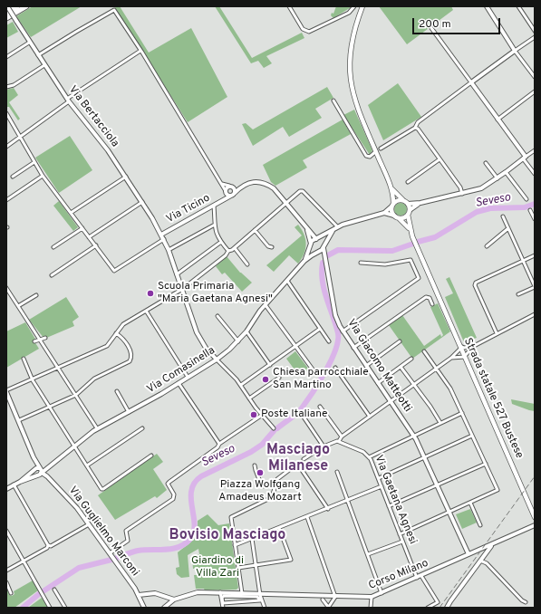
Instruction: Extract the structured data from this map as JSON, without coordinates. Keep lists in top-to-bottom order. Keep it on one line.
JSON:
{"streets":{"main road":["Strada statale 527 Bustese"],"street":["Via Bertacciola","Via Ticino","Via Giacomo Matteotti","Via Comasinella","Via Gaetana Agnesi","Via Guglielmo Marconi","Corso Milano"]},"crossings":[["Via Bertacciola","Via Ticino"],["Via Bertacciola","Via Comasinella"],["Via Giacomo Matteotti","Via Comasinella"],["Via Giacomo Matteotti","Corso Milano"],["Via Comasinella","Via Guglielmo Marconi"],["Via Gaetana Agnesi","Corso Milano"]],"districts":["Masciago Milanese","Bovisio Masciago"],"water":["Seveso"],"parks":["Giardino di Villa Zari"],"places":["Scuola Primaria \"Maria Gaetana Agnesi\"","Chiesa parrocchiale San Martino","Poste Italiane","Piazza Wolfgang Amadeus Mozart"],"scale_bar":"200 m"}
